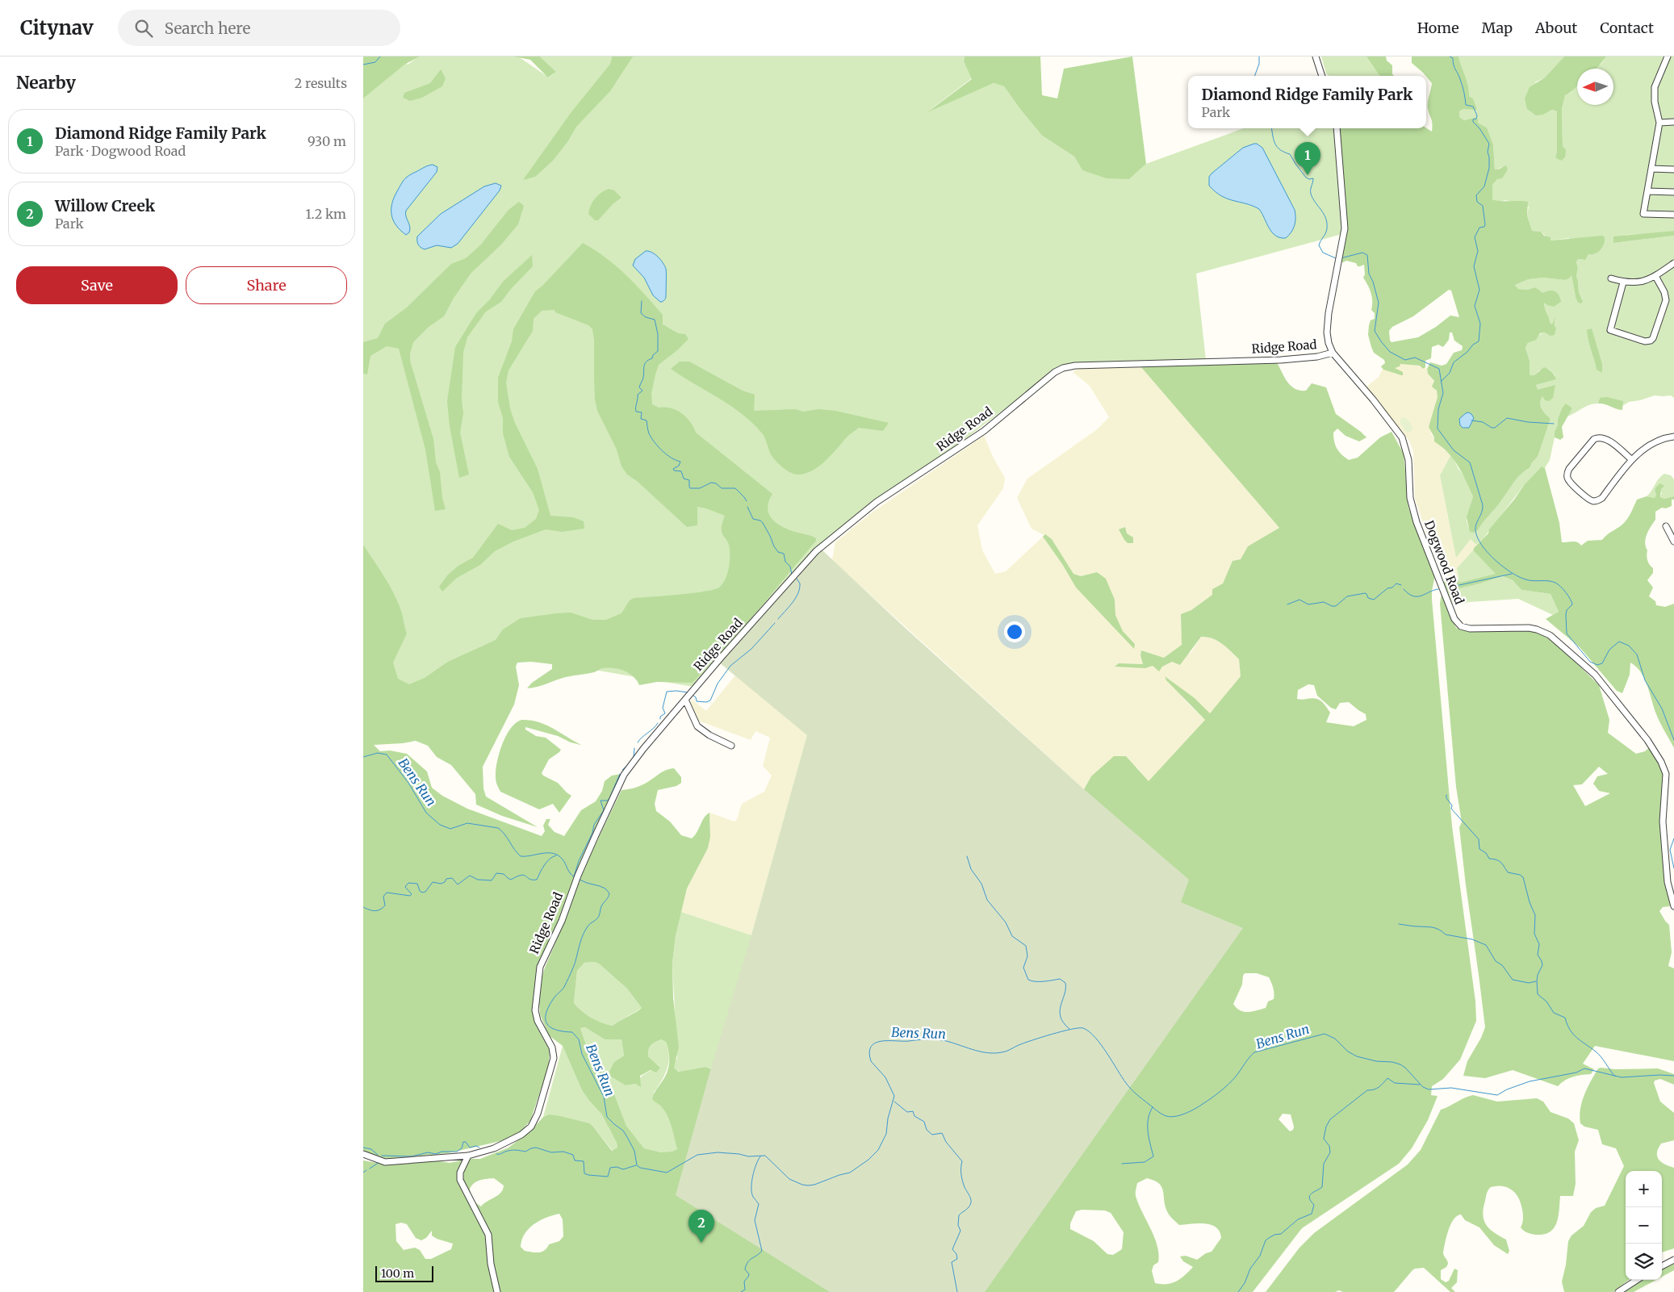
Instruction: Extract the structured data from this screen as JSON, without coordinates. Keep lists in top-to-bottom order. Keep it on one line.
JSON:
{"streets":{"street":["Ridge Road","Dogwood Road"]},"crossings":[["Ridge Road","Dogwood Road"]],"water":["Bens Run"],"scale_bar":"100 m","north":"left","page":{"header":"Citynav","search":"Search here","nav":["Home","Map","About","Contact"],"heading":["Nearby","2 results"],"popup":["Diamond Ridge Family Park","Park"],"list":[{"mark":"1","name":"Diamond Ridge Family Park","note":"Park · Dogwood Road","value":"930 m"},{"mark":"2","name":"Willow Creek","note":"Park","value":"1.2 km"}],"pins":["1","2"],"buttons":["Save","Share"],"map_buttons":["+","−"],"scale":"100 m"}}
